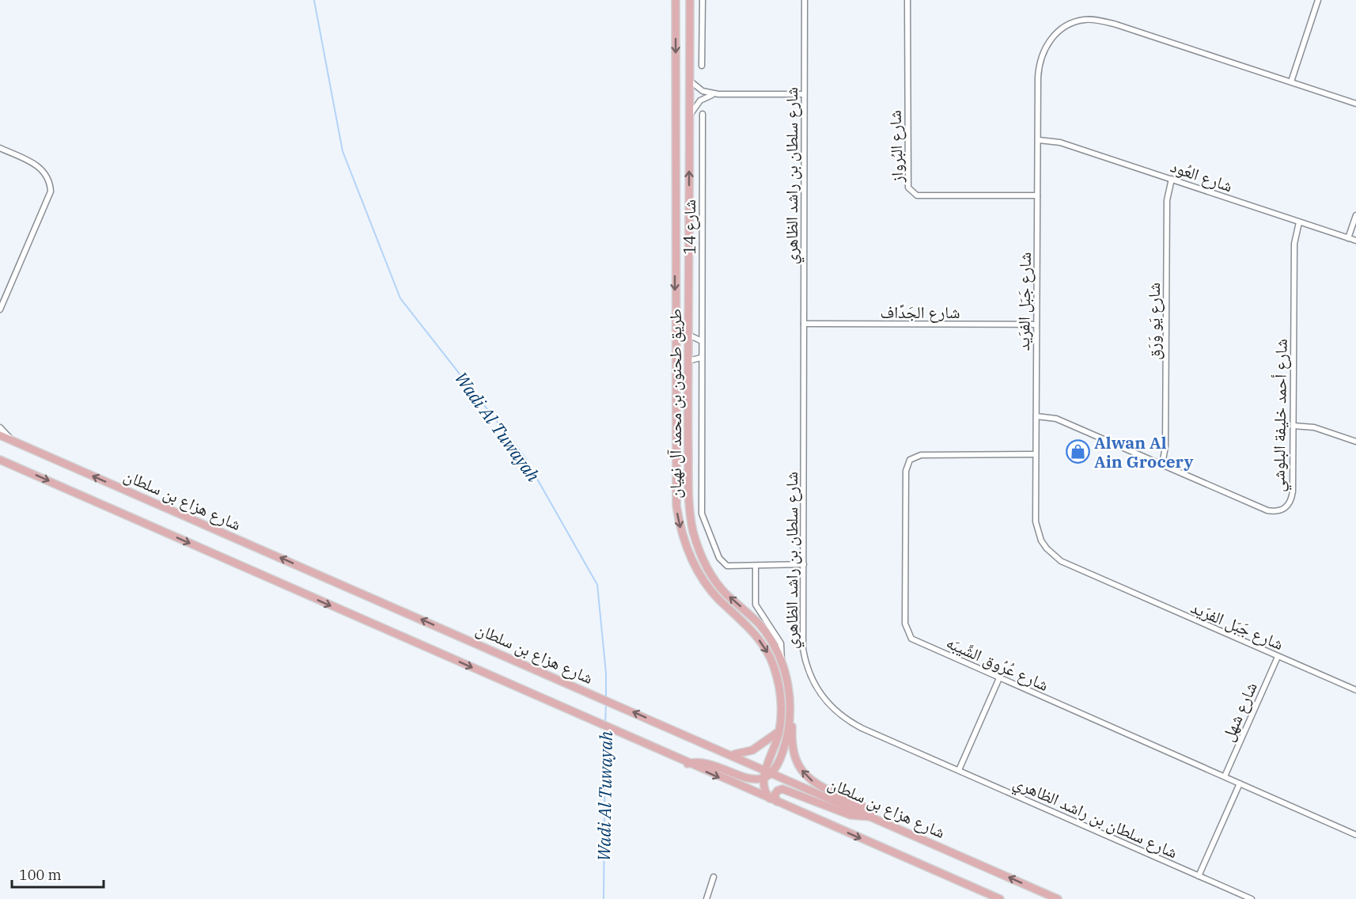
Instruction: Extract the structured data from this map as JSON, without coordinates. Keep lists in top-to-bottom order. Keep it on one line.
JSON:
{"streets":{"main road":["طريق طحنون بن محمد آل نهيان","شارع هزاع بن سلطان"],"street":["شارع البُرواز","شارع سلطان بن راشد الظاهري","شارع العُود","شارع 14","شارع جَبَل الفرَيد","شارع الجَدَّاف","شارع يَو وَرَق","شارع أحمد خليفة البلوشي","شارع عُرُوق الشِّيبَه","شارع شهل"]},"crossings":[["شارع البُرواز","شارع جَبَل الفرَيد"],["شارع سلطان بن راشد الظاهري","شارع 14"],["شارع سلطان بن راشد الظاهري","شارع الجَدَّاف"],["شارع العُود","شارع جَبَل الفرَيد"],["شارع العُود","شارع يَو وَرَق"],["شارع العُود","شارع أحمد خليفة البلوشي"],["شارع جَبَل الفرَيد","شارع الجَدَّاف"],["شارع جَبَل الفرَيد","شارع أحمد خليفة البلوشي"],["شارع جَبَل الفرَيد","شارع عُرُوق الشِّيبَه"],["شارع جَبَل الفرَيد","شارع شهل"],["شارع يَو وَرَق","شارع أحمد خليفة البلوشي"],["طريق طحنون بن محمد آل نهيان","شارع هزاع بن سلطان"],["شارع عُرُوق الشِّيبَه","شارع شهل"]],"water":["Wadi Al Tuwayah"],"places":{"shop":["Alwan Al Ain Grocery"]},"scale_bar":"100 m"}
